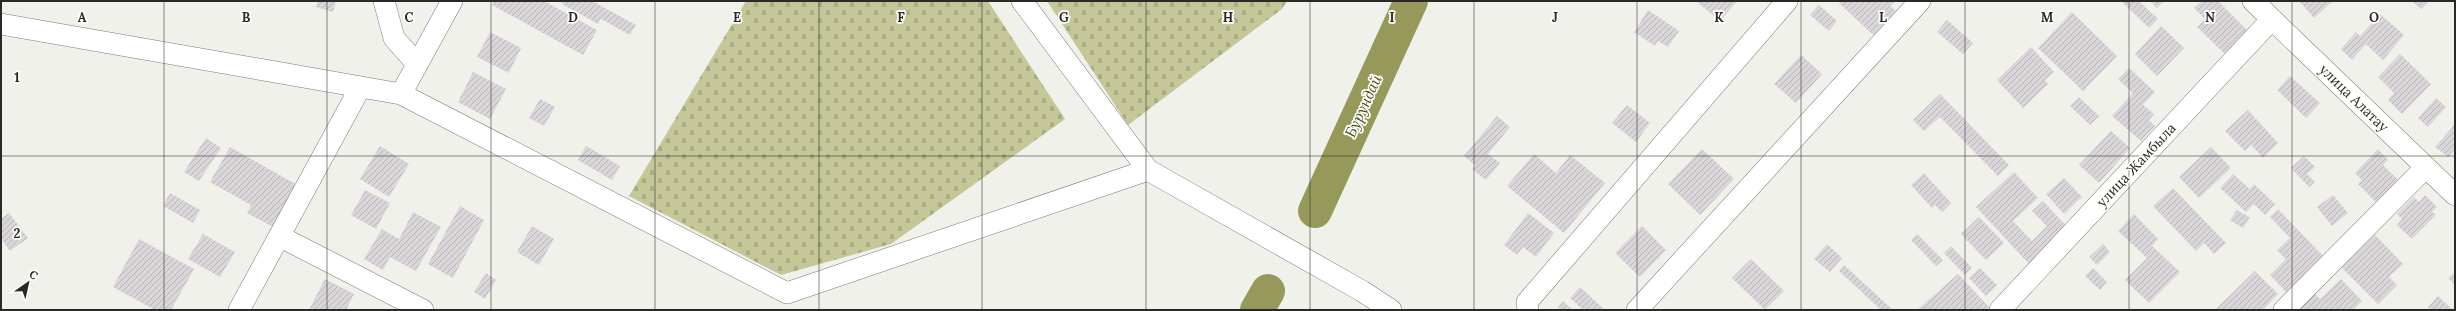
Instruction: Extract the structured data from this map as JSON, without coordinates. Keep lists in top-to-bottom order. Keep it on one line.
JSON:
{"streets":{"street":["улица Алатау","улица Жамбыла"]},"crossings":[["улица Алатау","улица Жамбыла"]],"water":["Бурундай"],"north":"top right","grid":{"columns":["A","B","C","D","E","F","G","H","I","J","K","L","M","N","O"],"rows":["1","2"]}}
